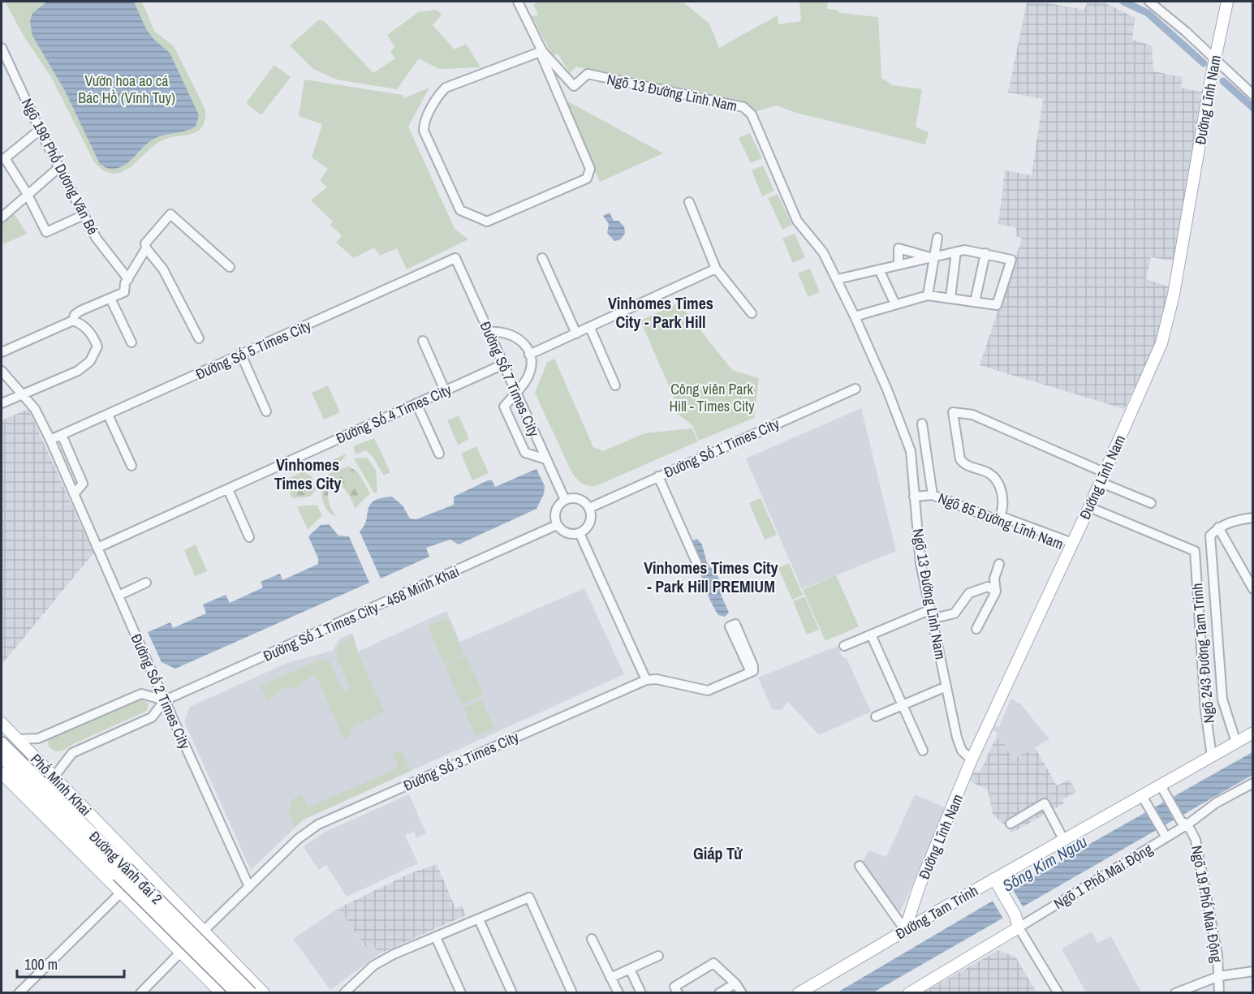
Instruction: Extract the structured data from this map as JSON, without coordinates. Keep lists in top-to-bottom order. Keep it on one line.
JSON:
{"streets":{"highway":["Đường Vành đai 2"],"main road":["Đường Lĩnh Nam","Phố Minh Khai","Đường Tam Trinh"],"street":["Ngõ 13 Đường Lĩnh Nam","Ngõ 198 Phố Dương Văn Bé","Đường Số 5 Times City","Đường Số 7 Times City","Đường Số 4 Times City","Đường Số 1 Times City","Ngõ 85 Đường Lĩnh Nam","Đường Số 1 Times City - 458 Minh Khai","Ngõ 243 Đường Tam Trinh","Đường Số 2 Times City","Đường Số 3 Times City","Ngõ 1 Phố Mai Động","Ngõ 19 Phố Mai Động"]},"crossings":[["Ngõ 13 Đường Lĩnh Nam","Đường Lĩnh Nam"],["Ngõ 13 Đường Lĩnh Nam","Ngõ 85 Đường Lĩnh Nam"],["Đường Lĩnh Nam","Ngõ 85 Đường Lĩnh Nam"],["Đường Lĩnh Nam","Ngõ 243 Đường Tam Trinh"],["Đường Lĩnh Nam","Đường Tam Trinh"],["Đường Số 5 Times City","Đường Số 7 Times City"],["Đường Số 5 Times City","Đường Số 2 Times City"],["Đường Số 7 Times City","Đường Số 4 Times City"],["Đường Số 7 Times City","Đường Số 1 Times City"],["Đường Số 7 Times City","Đường Số 1 Times City - 458 Minh Khai"],["Đường Số 4 Times City","Đường Số 2 Times City"],["Đường Số 1 Times City","Đường Số 1 Times City - 458 Minh Khai"],["Đường Số 1 Times City - 458 Minh Khai","Đường Số 2 Times City"],["Đường Số 1 Times City - 458 Minh Khai","Phố Minh Khai"],["Ngõ 243 Đường Tam Trinh","Đường Tam Trinh"],["Đường Số 2 Times City","Đường Số 3 Times City"],["Đường Số 3 Times City","Phố Minh Khai"],["Ngõ 1 Phố Mai Động","Ngõ 19 Phố Mai Động"]],"districts":["Vinhomes Times City - Park Hill","Vinhomes Times City","Vinhomes Times City - Park Hill PREMIUM","Giáp Tử"],"water":["Sông Kim Ngưu"],"parks":["Vườn hoa ao cá Bác Hồ (Vĩnh Tuy)","Công viên Park Hill - Times City"],"scale_bar":"100 m"}
